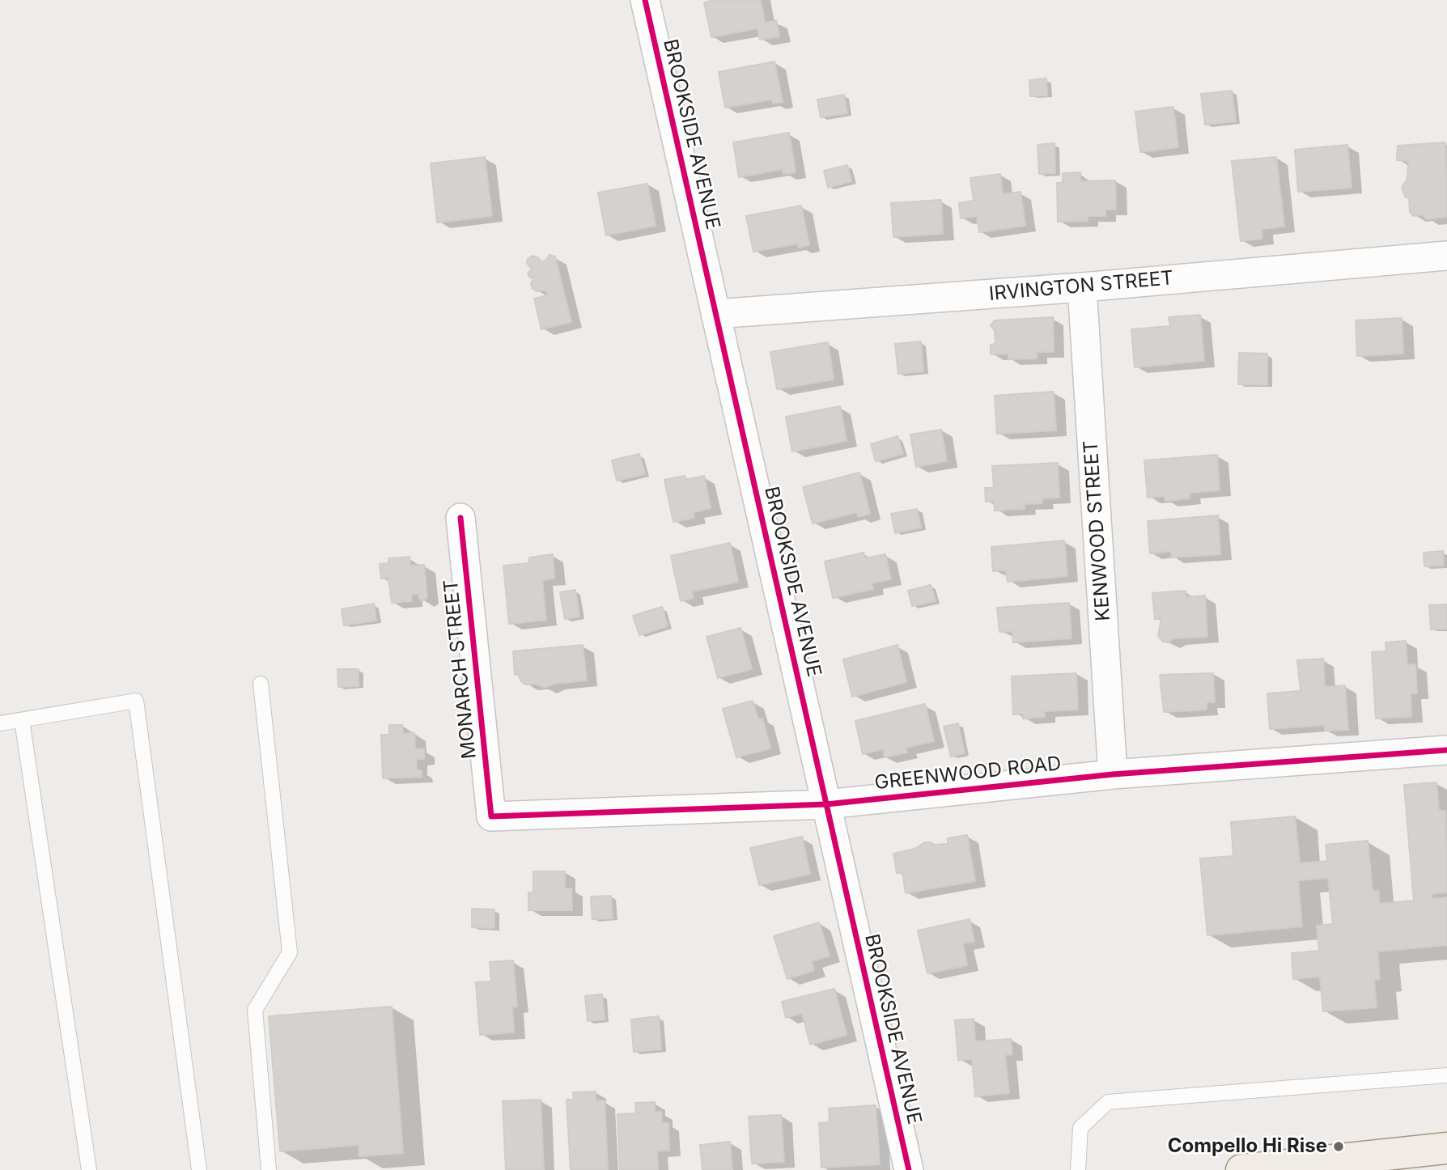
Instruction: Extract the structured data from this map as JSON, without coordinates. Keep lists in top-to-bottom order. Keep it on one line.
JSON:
{"streets":{"street":["BROOKSIDE AVENUE","IRVINGTON STREET","KENWOOD STREET","MONARCH STREET","GREENWOOD ROAD"]},"crossings":[["BROOKSIDE AVENUE","IRVINGTON STREET"],["BROOKSIDE AVENUE","GREENWOOD ROAD"],["IRVINGTON STREET","KENWOOD STREET"],["KENWOOD STREET","GREENWOOD ROAD"],["MONARCH STREET","GREENWOOD ROAD"]],"places":["Compello Hi Rise"]}
